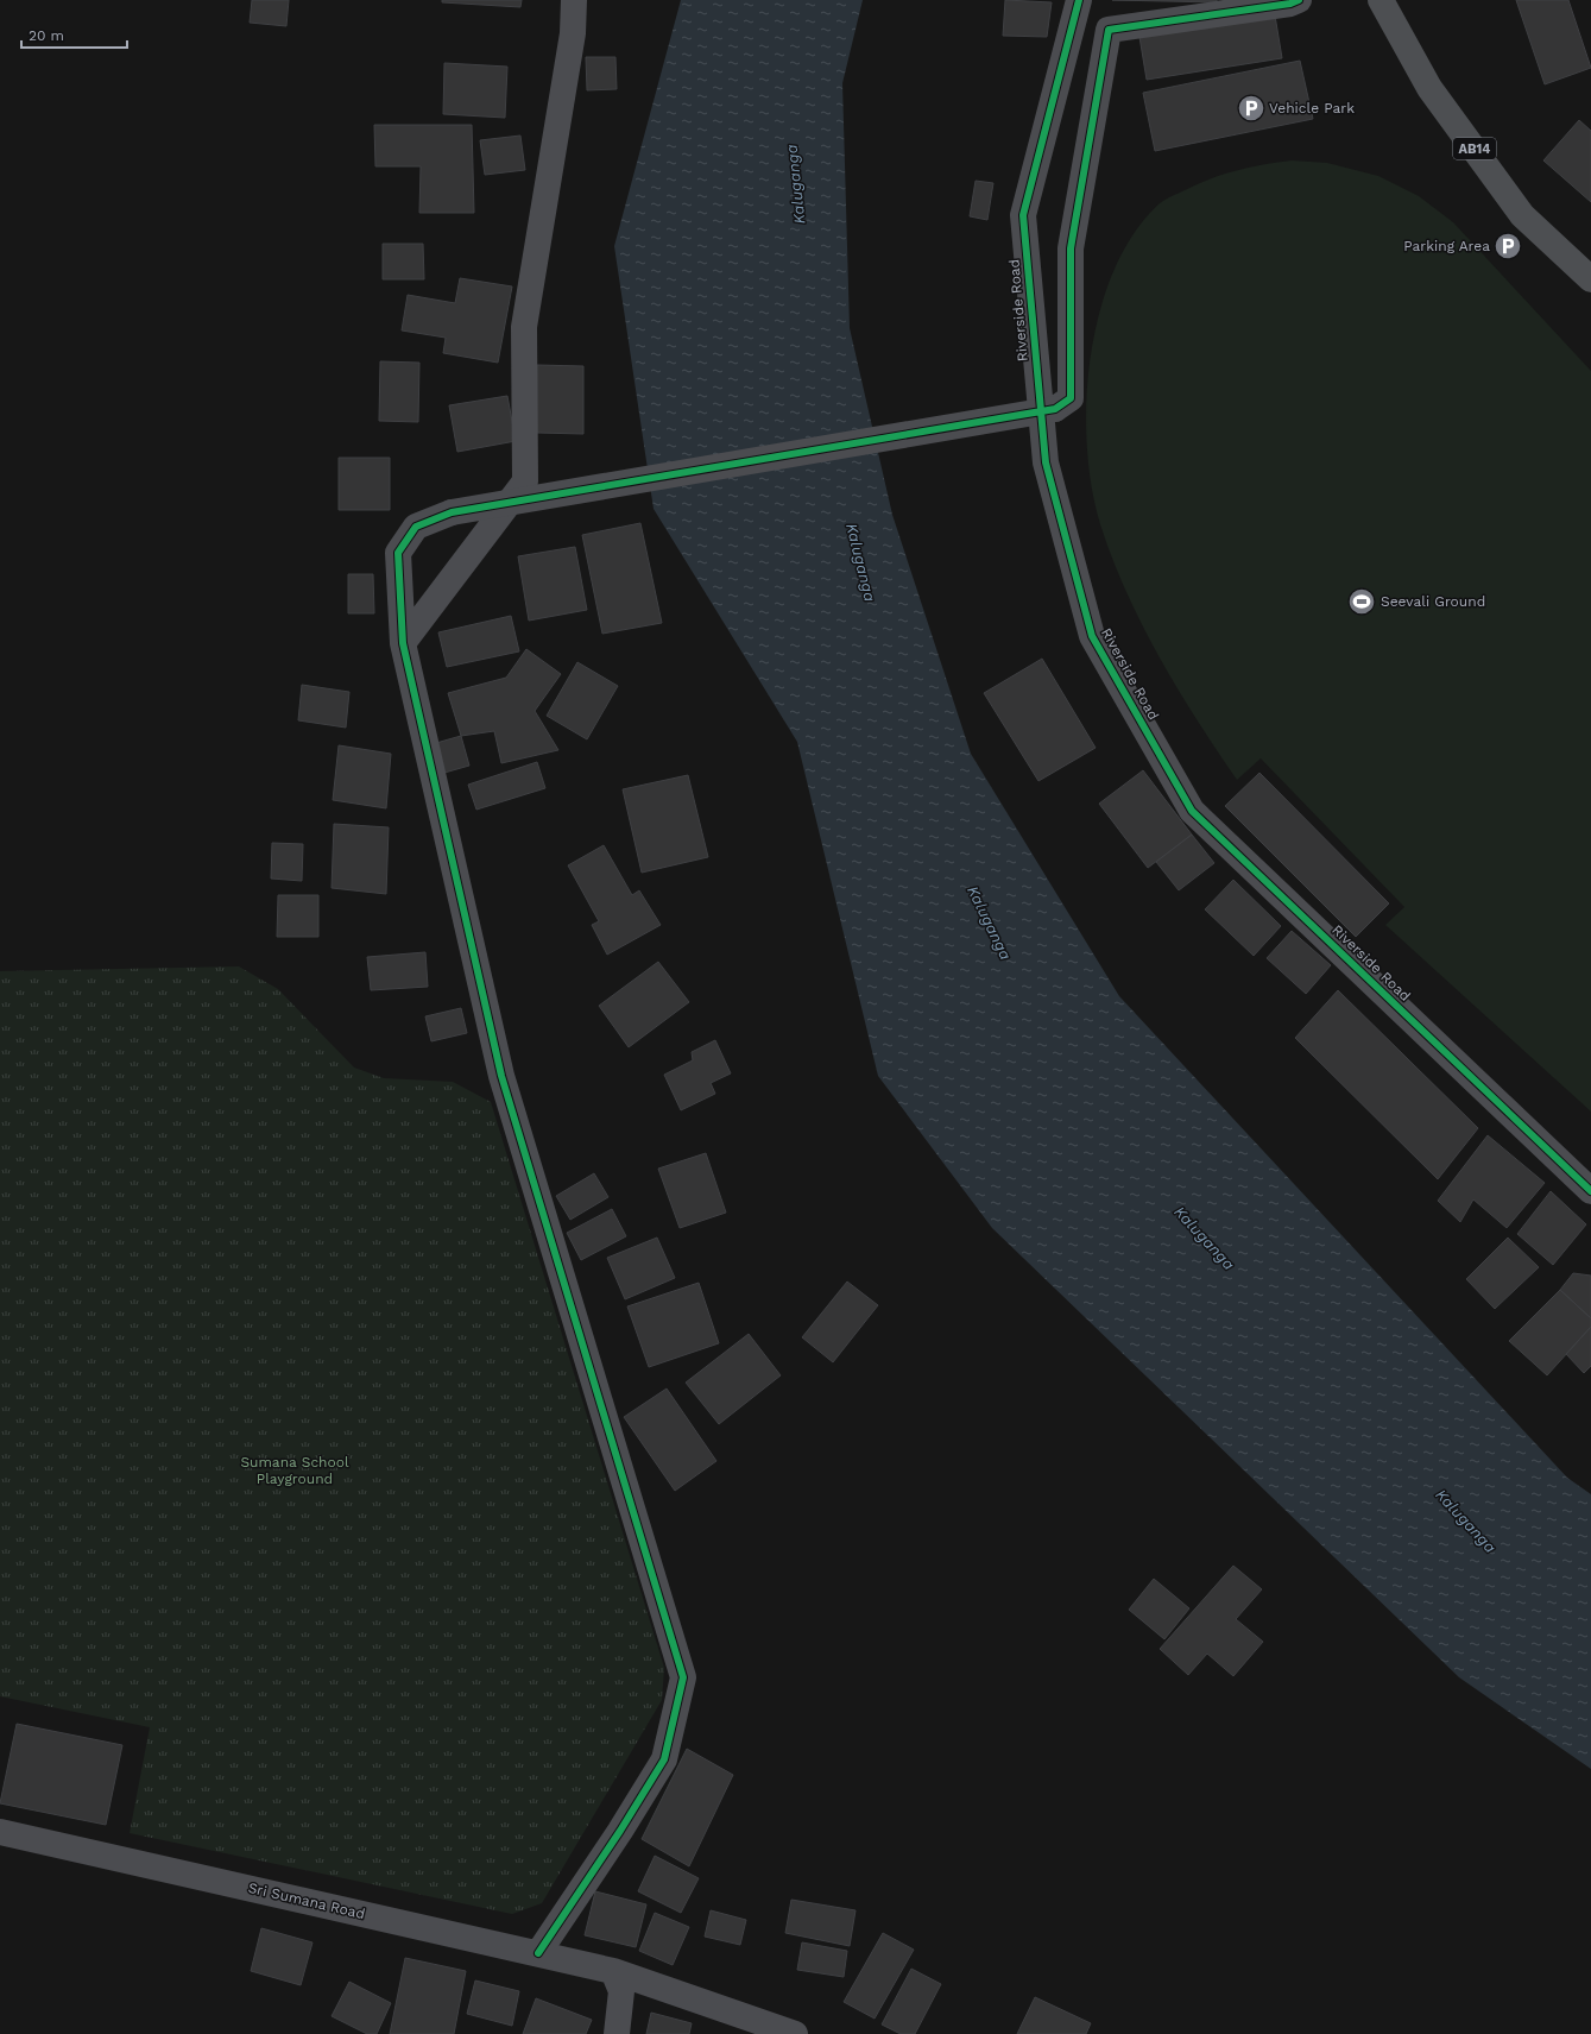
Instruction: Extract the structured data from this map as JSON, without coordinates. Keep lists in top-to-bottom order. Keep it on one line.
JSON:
{"streets":{"main road":["AB14"],"street":["Riverside Road","Sri Sumana Road"]},"water":["Kaluganga"],"parks":["Sumana School Playground"],"places":{"parking":["Vehicle Park","Parking Area"],"sports":["Seevali Ground"]},"scale_bar":"20 m"}
